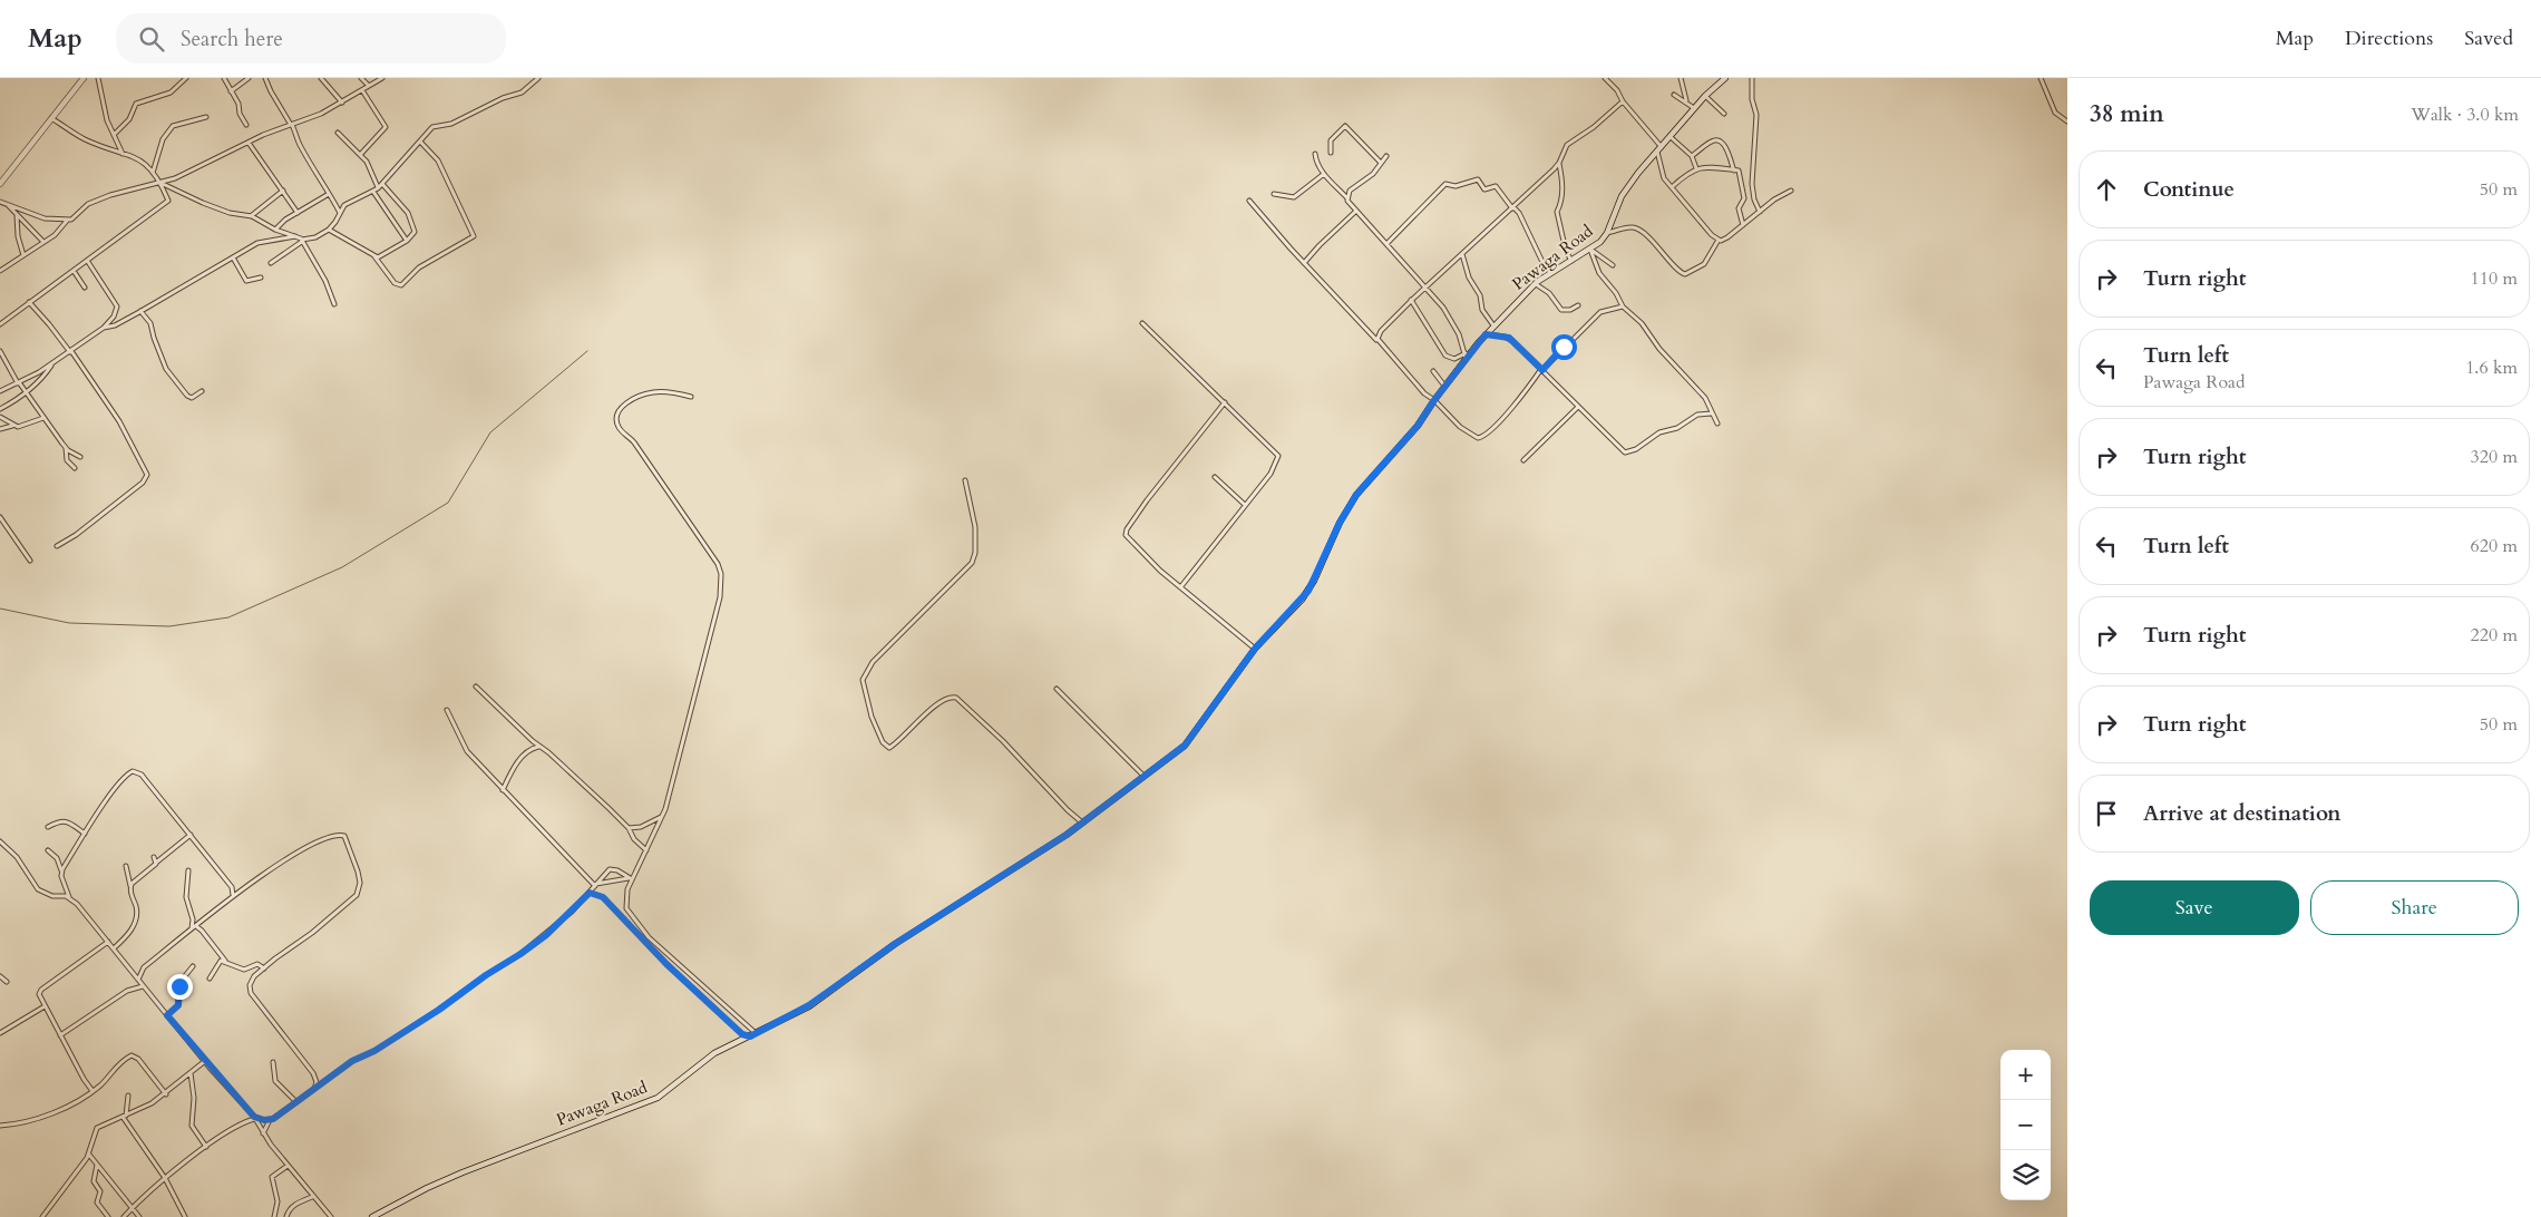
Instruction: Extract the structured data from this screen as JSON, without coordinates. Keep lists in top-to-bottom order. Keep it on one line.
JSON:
{"streets":{"main road":["Pawaga Road"]},"page":{"header":"Map","search":"Search here","nav":["Map","Directions","Saved"],"heading":["38 min","Walk · 3.0 km"],"list":[["Continue","50 m"],["Turn right","110 m"],["Turn left","Pawaga Road","1.6 km"],["Turn right","320 m"],["Turn left","620 m"],["Turn right","220 m"],["Turn right","50 m"],"Arrive at destination"],"buttons":["Save","Share"],"map_buttons":["+","−"]}}
